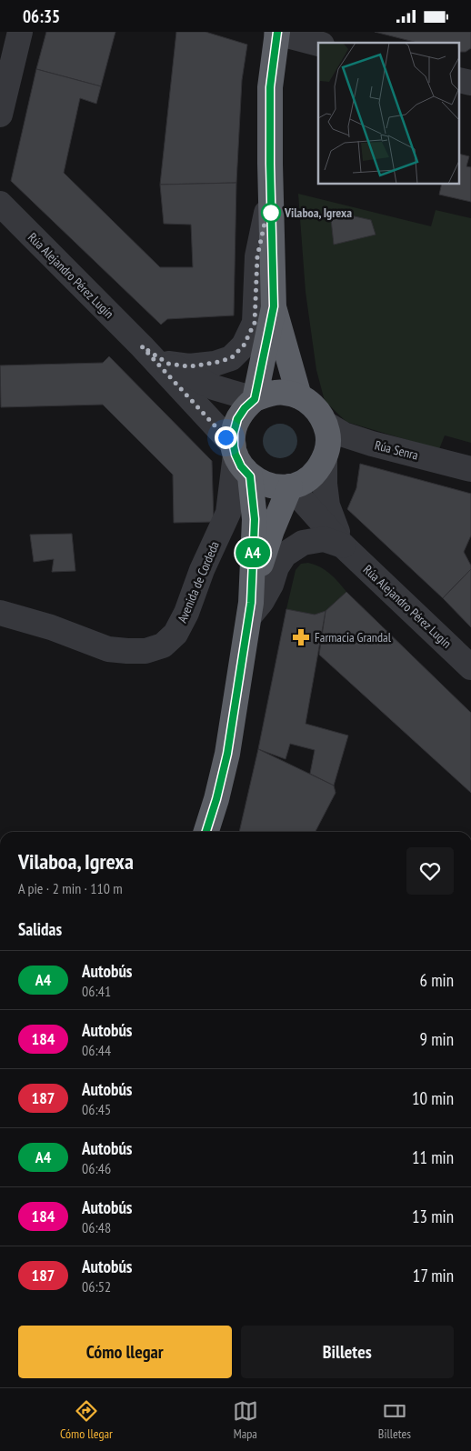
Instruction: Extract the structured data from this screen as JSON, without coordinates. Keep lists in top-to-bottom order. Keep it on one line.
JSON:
{"streets":{"street":["Rúa Alejandro Pérez Lugín","Rúa Senra","Avenida de Cordeda"]},"crossings":[["Rúa Alejandro Pérez Lugín","Rúa Senra"],["Rúa Alejandro Pérez Lugín","Avenida de Cordeda"],["Rúa Senra","Avenida de Cordeda"]],"places":{"other":["Vilaboa, Igrexa"],"pharmacy":["Farmacia Grandal"]},"lines":["bus line A4"],"page":{"status":"06:35","on_map":"A4","heading":[["Vilaboa, Igrexa","A pie · 2 min · 110 m"],"Salidas"],"list":[{"mark":"A4","name":"Autobús","note":"06:41","value":"6 min"},{"mark":"184","name":"Autobús","note":"06:44","value":"9 min"},{"mark":"187","name":"Autobús","note":"06:45","value":"10 min"},{"mark":"A4","name":"Autobús","note":"06:46","value":"11 min"},{"mark":"184","name":"Autobús","note":"06:48","value":"13 min"},{"mark":"187","name":"Autobús","note":"06:52","value":"17 min"}],"buttons":["Cómo llegar","Billetes"],"tabs":["Cómo llegar","Mapa","Billetes"]}}
